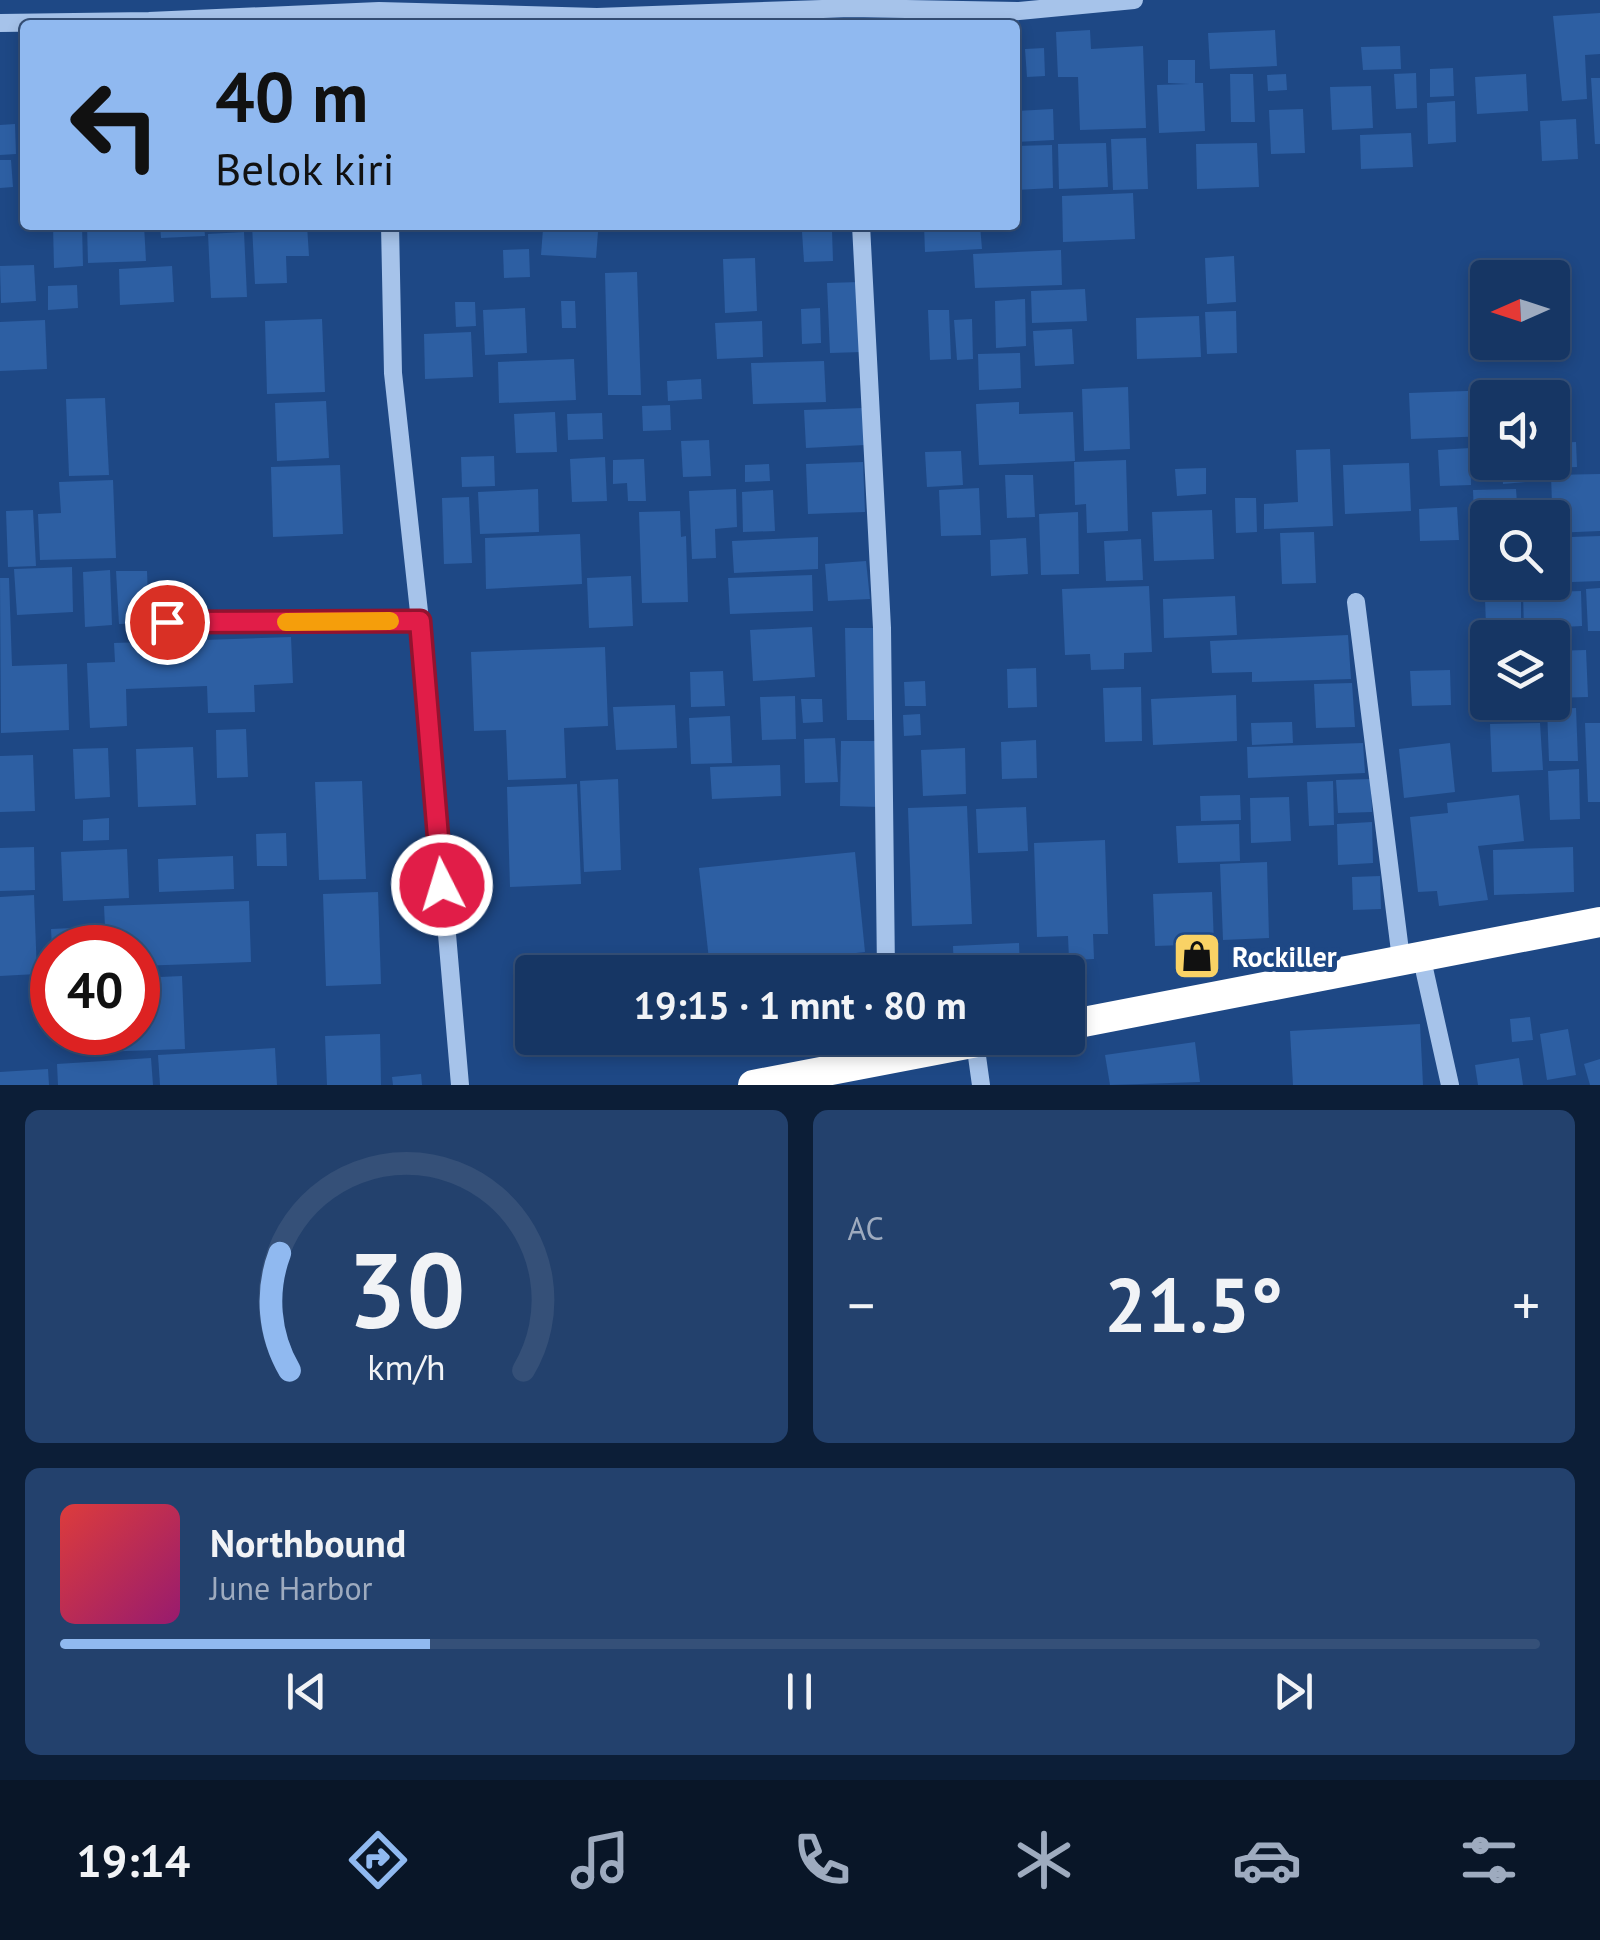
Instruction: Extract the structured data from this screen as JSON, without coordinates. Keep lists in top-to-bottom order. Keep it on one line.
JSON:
{"places":{"shop":["Rockiller"]},"north":"left","page":{"turn":["40 m","Belok kiri"],"limit":"40","trip":"19:15 · 1 mnt · 80 m","tile":"AC","heat":["−","21.5°","+"],"song":["Northbound","June Harbor"],"tabs":"19:14","gauge":["30","km/h"]}}
